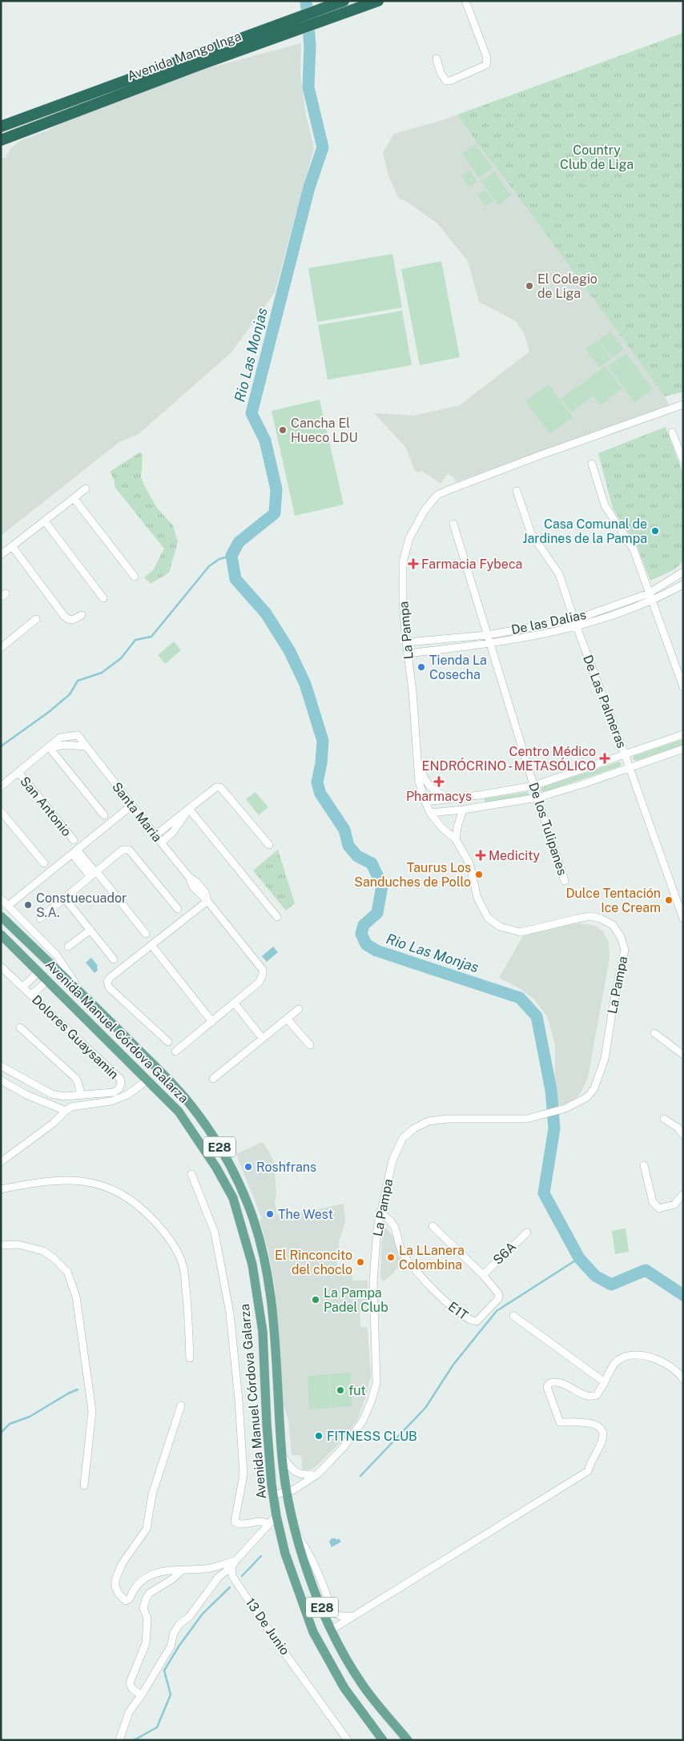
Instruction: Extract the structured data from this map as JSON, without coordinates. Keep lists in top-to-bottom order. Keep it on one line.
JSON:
{"streets":{"highway":["Avenida Mango Inga"],"main road":["Avenida Manuel Córdova Galarza","E28"],"street":["De las Dalias","La Pampa","De Las Palmeras","San Antonio","Santa Maria","De los Tulipanes","Dolores Guaysamín","S6A","E1T","13 De Junio"]},"crossings":[["De las Dalias","La Pampa"],["De las Dalias","De Las Palmeras"],["De las Dalias","De los Tulipanes"],["La Pampa","Avenida Manuel Córdova Galarza"],["La Pampa","E1T"],["San Antonio","Santa Maria"],["Avenida Manuel Córdova Galarza","Dolores Guaysamín"],["S6A","E1T"]],"water":["Rio Las Monjas"],"parks":["Country Club de Liga"],"places":{"other":["El Colegio de Liga","Cancha El Hueco LDU","Casa Comunal de Jardines de la Pampa","Tienda La Cosecha","Taurus Los Sanduches de Pollo","Dulce Tentación Ice Cream","Constuecuador S.A.","Roshfrans","The West","La LLanera Colombina","El Rinconcito del choclo","La Pampa Padel Club","fut","FITNESS CLUB"],"health":["Farmacia Fybeca","Centro Médico ENDRÓCRINO - METASÓLICO","Pharmacys","Medicity"]}}
